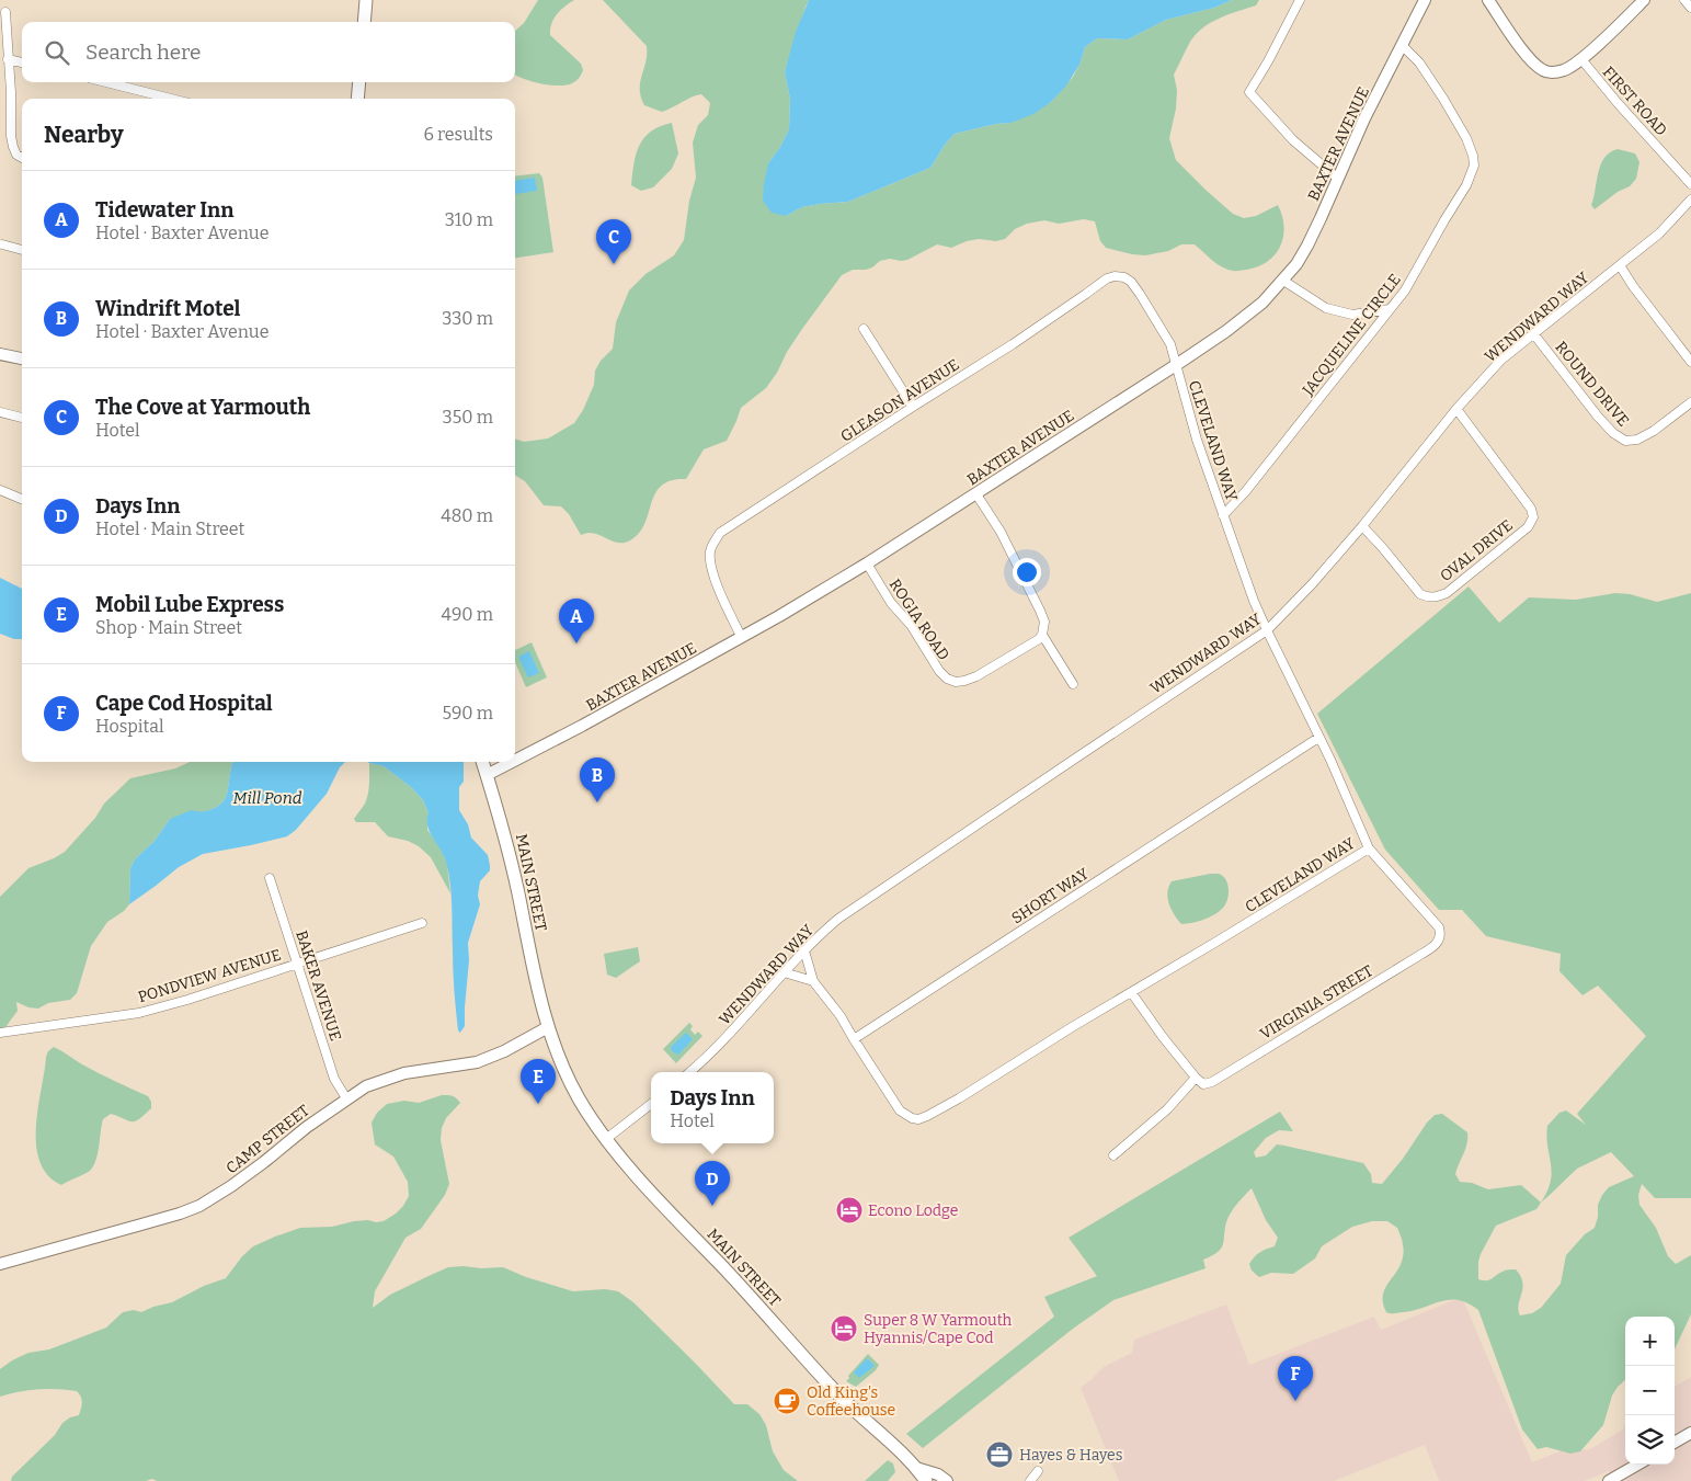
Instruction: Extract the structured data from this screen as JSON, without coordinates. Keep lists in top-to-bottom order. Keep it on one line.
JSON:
{"streets":{"main road":["MAIN STREET"],"street":["FIRST ROAD","BAXTER AVENUE","WENDWARD WAY","JACQUELINE CIRCLE","ROUND DRIVE","GLEASON AVENUE","CLEVELAND WAY","OVAL DRIVE","ROGIA ROAD","SHORT WAY","PONDVIEW AVENUE","BAKER AVENUE","VIRGINIA STREET","CAMP STREET"]},"crossings":[["BAXTER AVENUE","JACQUELINE CIRCLE"],["BAXTER AVENUE","GLEASON AVENUE"],["BAXTER AVENUE","CLEVELAND WAY"],["BAXTER AVENUE","ROGIA ROAD"],["BAXTER AVENUE","MAIN STREET"],["WENDWARD WAY","ROUND DRIVE"],["WENDWARD WAY","CLEVELAND WAY"],["WENDWARD WAY","OVAL DRIVE"],["JACQUELINE CIRCLE","CLEVELAND WAY"],["GLEASON AVENUE","CLEVELAND WAY"],["CLEVELAND WAY","SHORT WAY"],["CLEVELAND WAY","VIRGINIA STREET"],["MAIN STREET","CAMP STREET"],["PONDVIEW AVENUE","BAKER AVENUE"],["BAKER AVENUE","CAMP STREET"]],"water":["Mill Pond"],"places":{"hotel":["Econo Lodge","Super 8 W Yarmouth Hyannis/Cape Cod"],"cafe":["Old King's Coffeehouse"],"office":["Hayes & Hayes"]},"page":{"search":"Search here","heading":["Nearby","6 results"],"list":[{"mark":"A","name":"Tidewater Inn","note":"Hotel · Baxter Avenue","value":"310 m"},{"mark":"B","name":"Windrift Motel","note":"Hotel · Baxter Avenue","value":"330 m"},{"mark":"C","name":"The Cove at Yarmouth","note":"Hotel","value":"350 m"},{"mark":"D","name":"Days Inn","note":"Hotel · Main Street","value":"480 m"},{"mark":"E","name":"Mobil Lube Express","note":"Shop · Main Street","value":"490 m"},{"mark":"F","name":"Cape Cod Hospital","note":"Hospital","value":"590 m"}],"pins":["C","A","B","E","D","F"],"popup":["Days Inn","Hotel"],"map_buttons":["+","−"]}}
